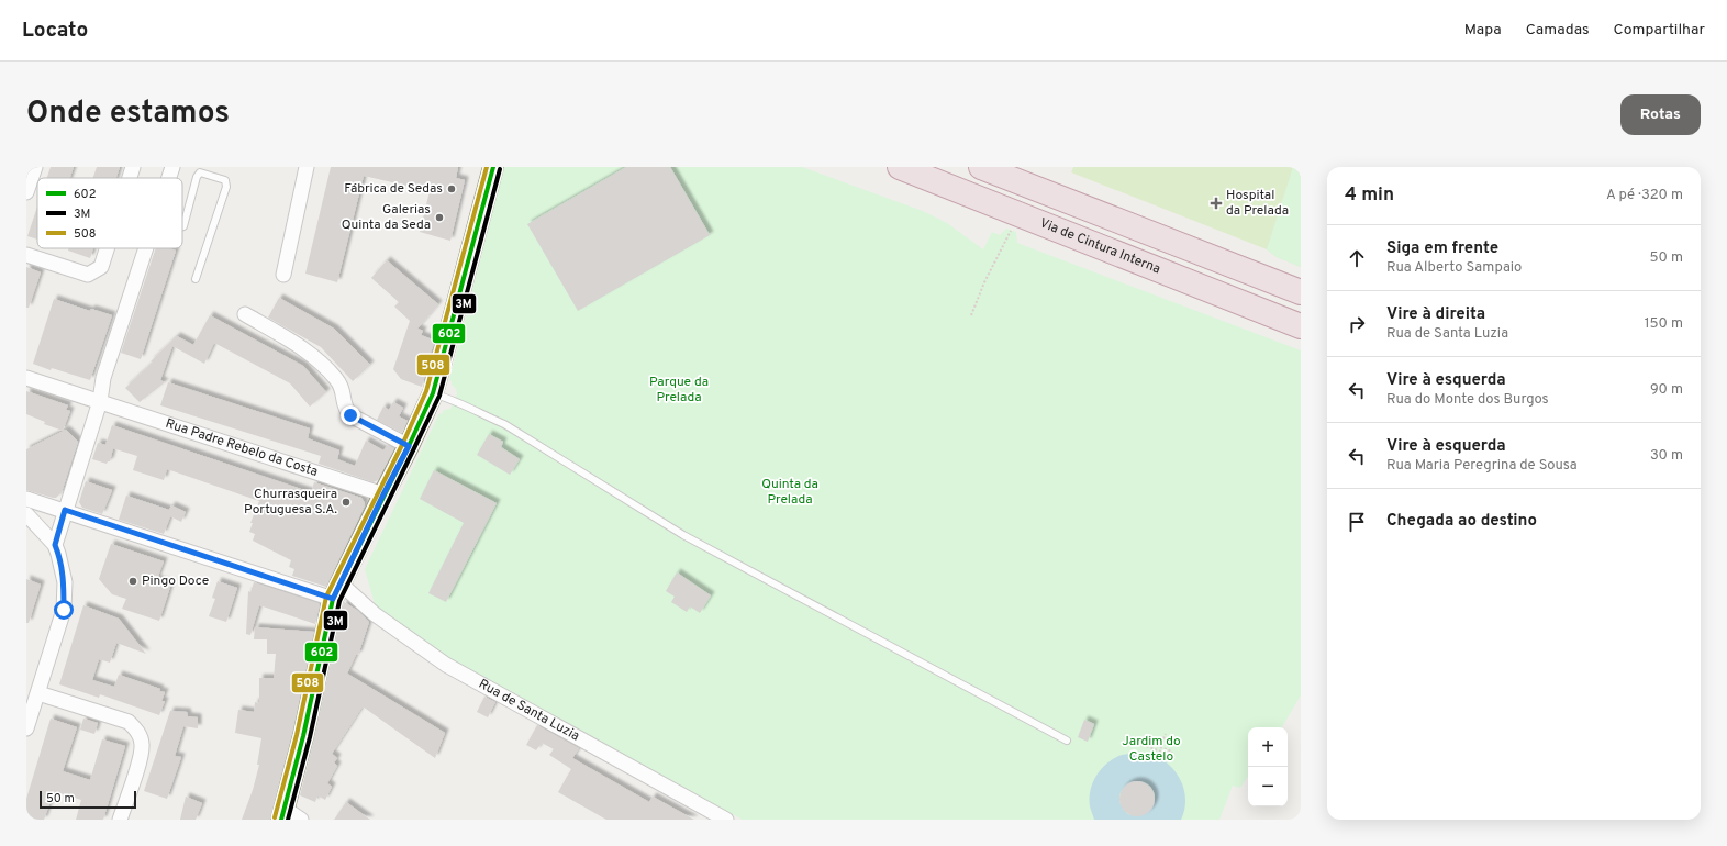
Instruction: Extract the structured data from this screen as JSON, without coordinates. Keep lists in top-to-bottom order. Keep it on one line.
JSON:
{"streets":{"highway":["Via de Cintura Interna"],"street":["Rua Padre Rebelo da Costa","Rua de Santa Luzia"]},"parks":["Parque da Prelada","Quinta da Prelada","Jardim do Castelo"],"places":{"other":["Fábrica de Sedas","Galerias Quinta da Seda","Churrasqueira Portuguesa S.A.","Pingo Doce"],"health":["Hospital da Prelada"]},"lines":["transit line 602","transit line 508","transit line 3M"],"legend":["602","3M","508"],"scale_bar":"50 m","page":{"header":"Locato","nav":["Mapa","Camadas","Compartilhar"],"title":"Onde estamos","buttons":"Rotas","heading":["4 min","A pé · 320 m"],"list":[["Siga em frente","Rua Alberto Sampaio","50 m"],["Vire à direita","Rua de Santa Luzia","150 m"],["Vire à esquerda","Rua do Monte dos Burgos","90 m"],["Vire à esquerda","Rua Maria Peregrina de Sousa","30 m"],"Chegada ao destino"],"map_buttons":["+","−"],"scale":"50 m"}}
